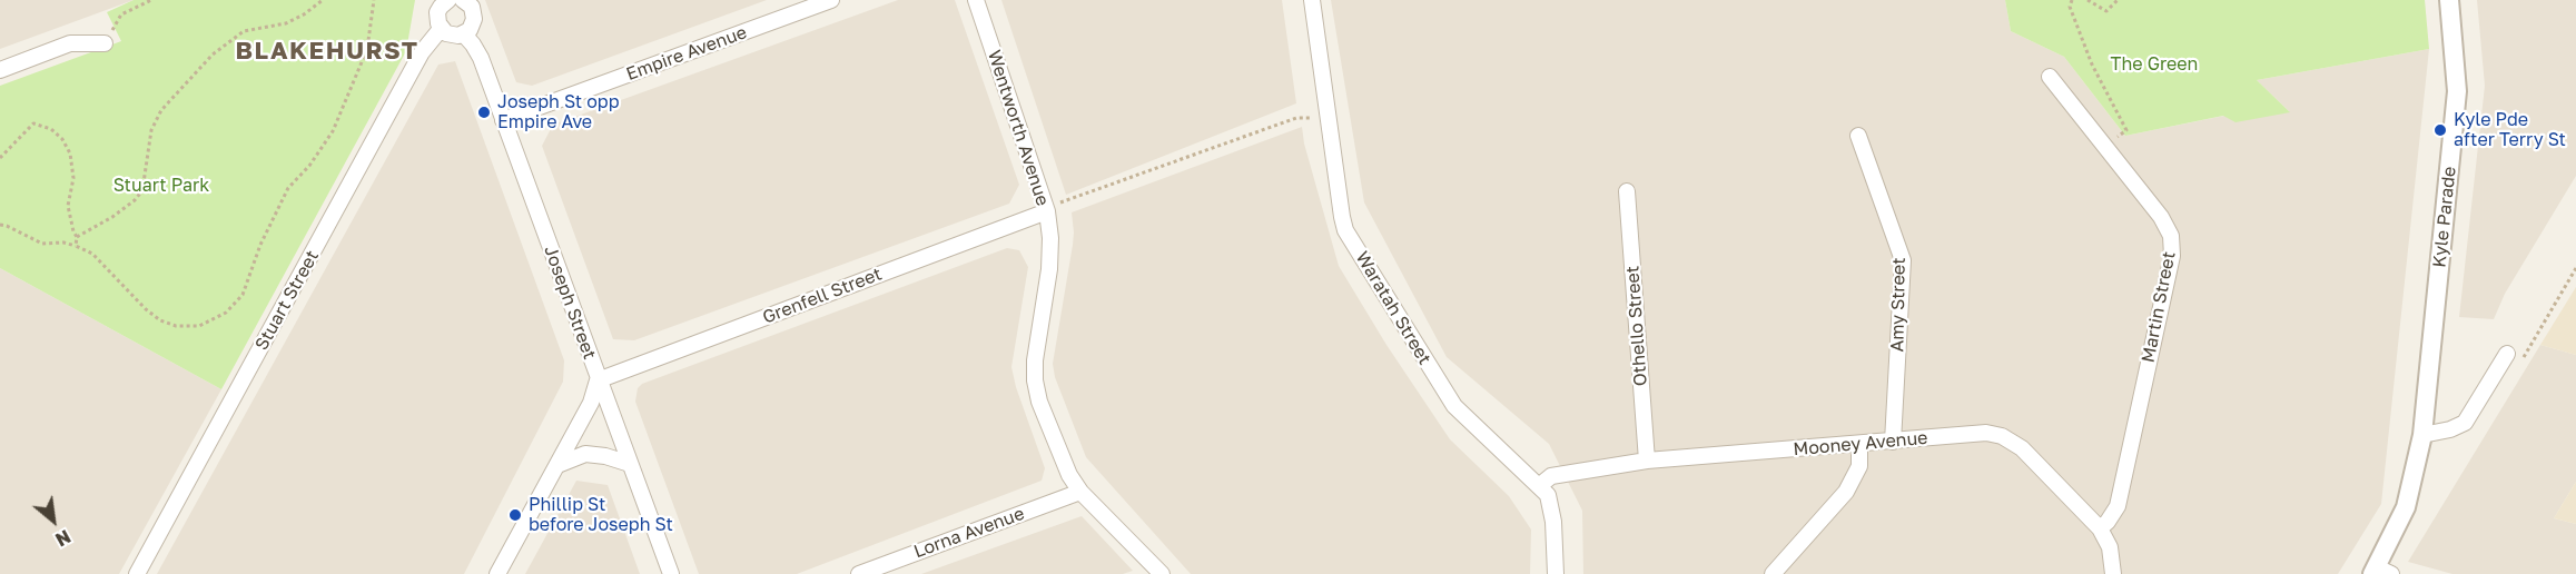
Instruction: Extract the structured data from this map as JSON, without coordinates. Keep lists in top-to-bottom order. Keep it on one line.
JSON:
{"streets":{"street":["Empire Avenue","Wentworth Avenue","Kyle Parade","Grenfell Street","Stuart Street","Joseph Street","Amy Street","Martin Street","Waratah Street","Othello Street","Mooney Avenue","Lorna Avenue"]},"crossings":[["Empire Avenue","Joseph Street"],["Wentworth Avenue","Grenfell Street"],["Wentworth Avenue","Lorna Avenue"],["Grenfell Street","Joseph Street"],["Amy Street","Mooney Avenue"],["Martin Street","Mooney Avenue"],["Waratah Street","Mooney Avenue"],["Othello Street","Mooney Avenue"]],"districts":["BLAKEHURST"],"parks":["The Green","Stuart Park"],"places":["Joseph St opp Empire Ave","Kyle Pde after Terry St","Phillip St before Joseph St"],"north":"bottom right"}
